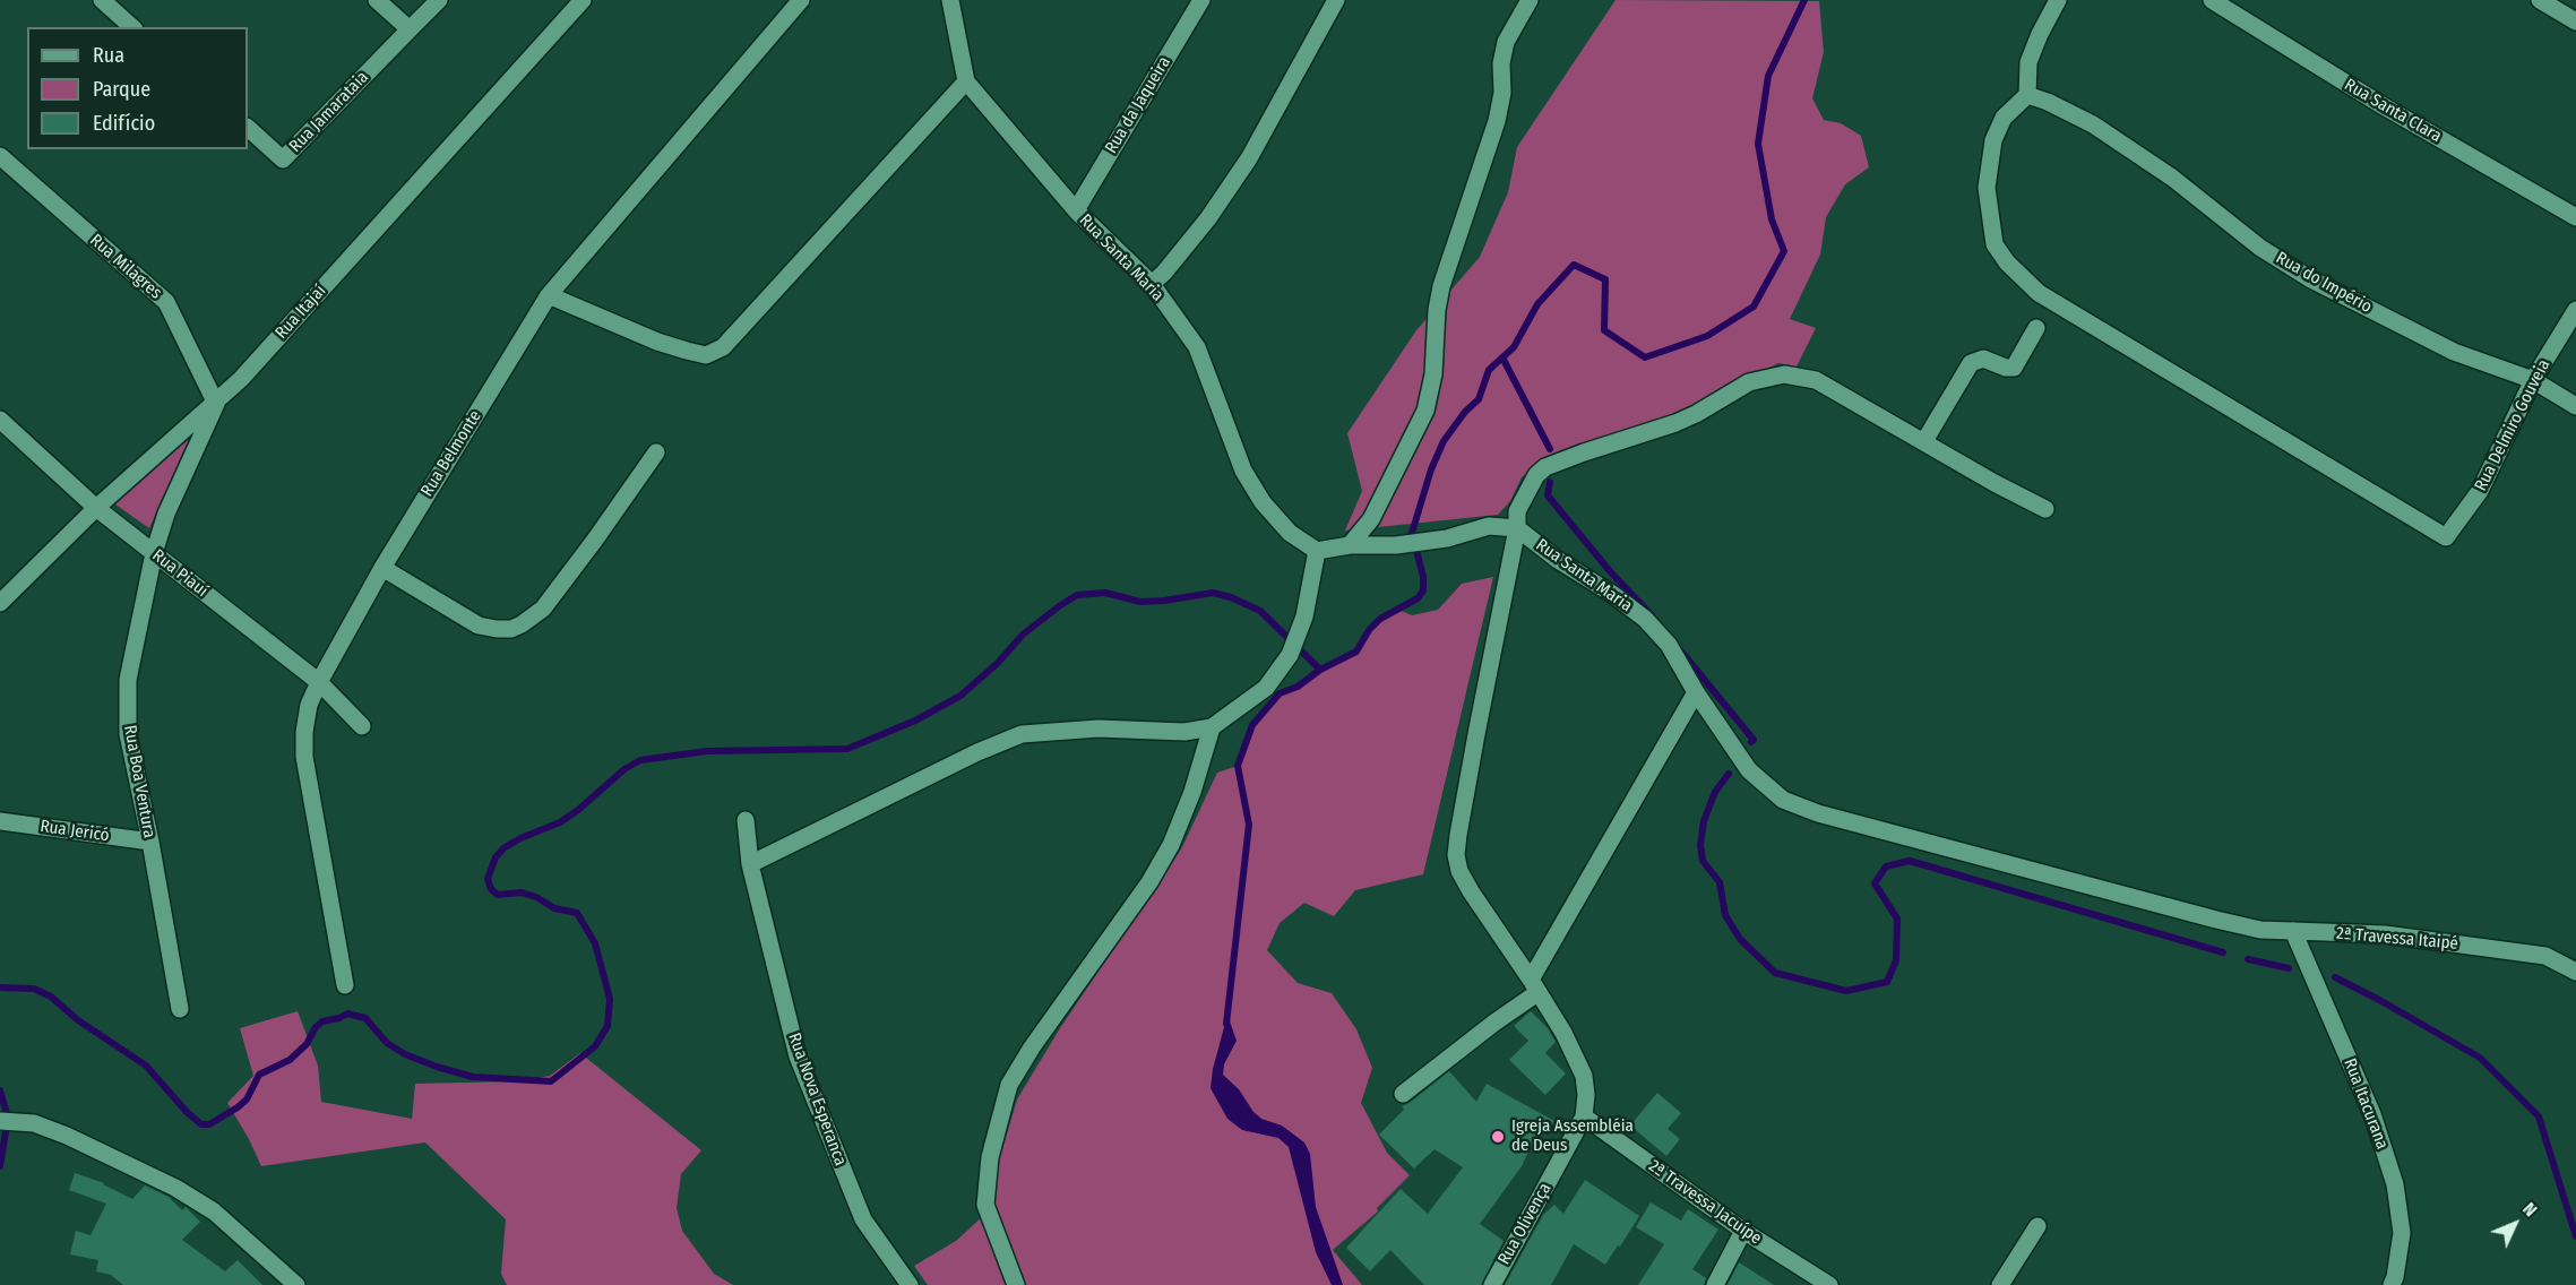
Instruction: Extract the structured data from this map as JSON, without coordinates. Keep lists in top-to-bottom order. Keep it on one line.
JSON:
{"streets":{"street":["Rua da Jaqueira","Rua Santa Clara","Rua Jamarataia","Rua Santa Maria","Rua Milagres","Rua do Império","Rua Itajaí","Rua Delmiro Gouveia","Rua Belmonte","Rua Piauí","Rua Boa Ventura","Rua Jericó","2ª Travessa Itaipé","Rua Nova Esperanca","Rua Itacurana","2ª Travessa Jacuípe","Rua Olivença"]},"crossings":[["Rua da Jaqueira","Rua Santa Maria"],["Rua Santa Maria","2ª Travessa Itaipé"],["Rua Santa Maria","Rua Olivença"],["Rua Milagres","Rua Itajaí"],["Rua Milagres","Rua Boa Ventura"],["Rua do Império","Rua Delmiro Gouveia"],["Rua Itajaí","Rua Piauí"],["Rua Itajaí","Rua Boa Ventura"],["Rua Belmonte","Rua Piauí"],["Rua Piauí","Rua Boa Ventura"],["Rua Boa Ventura","Rua Jericó"],["2ª Travessa Itaipé","Rua Itacurana"],["2ª Travessa Jacuípe","Rua Olivença"]],"places":["Igreja Assembléia de Deus"],"legend":["Rua","Parque","Edifício"],"north":"top right"}
